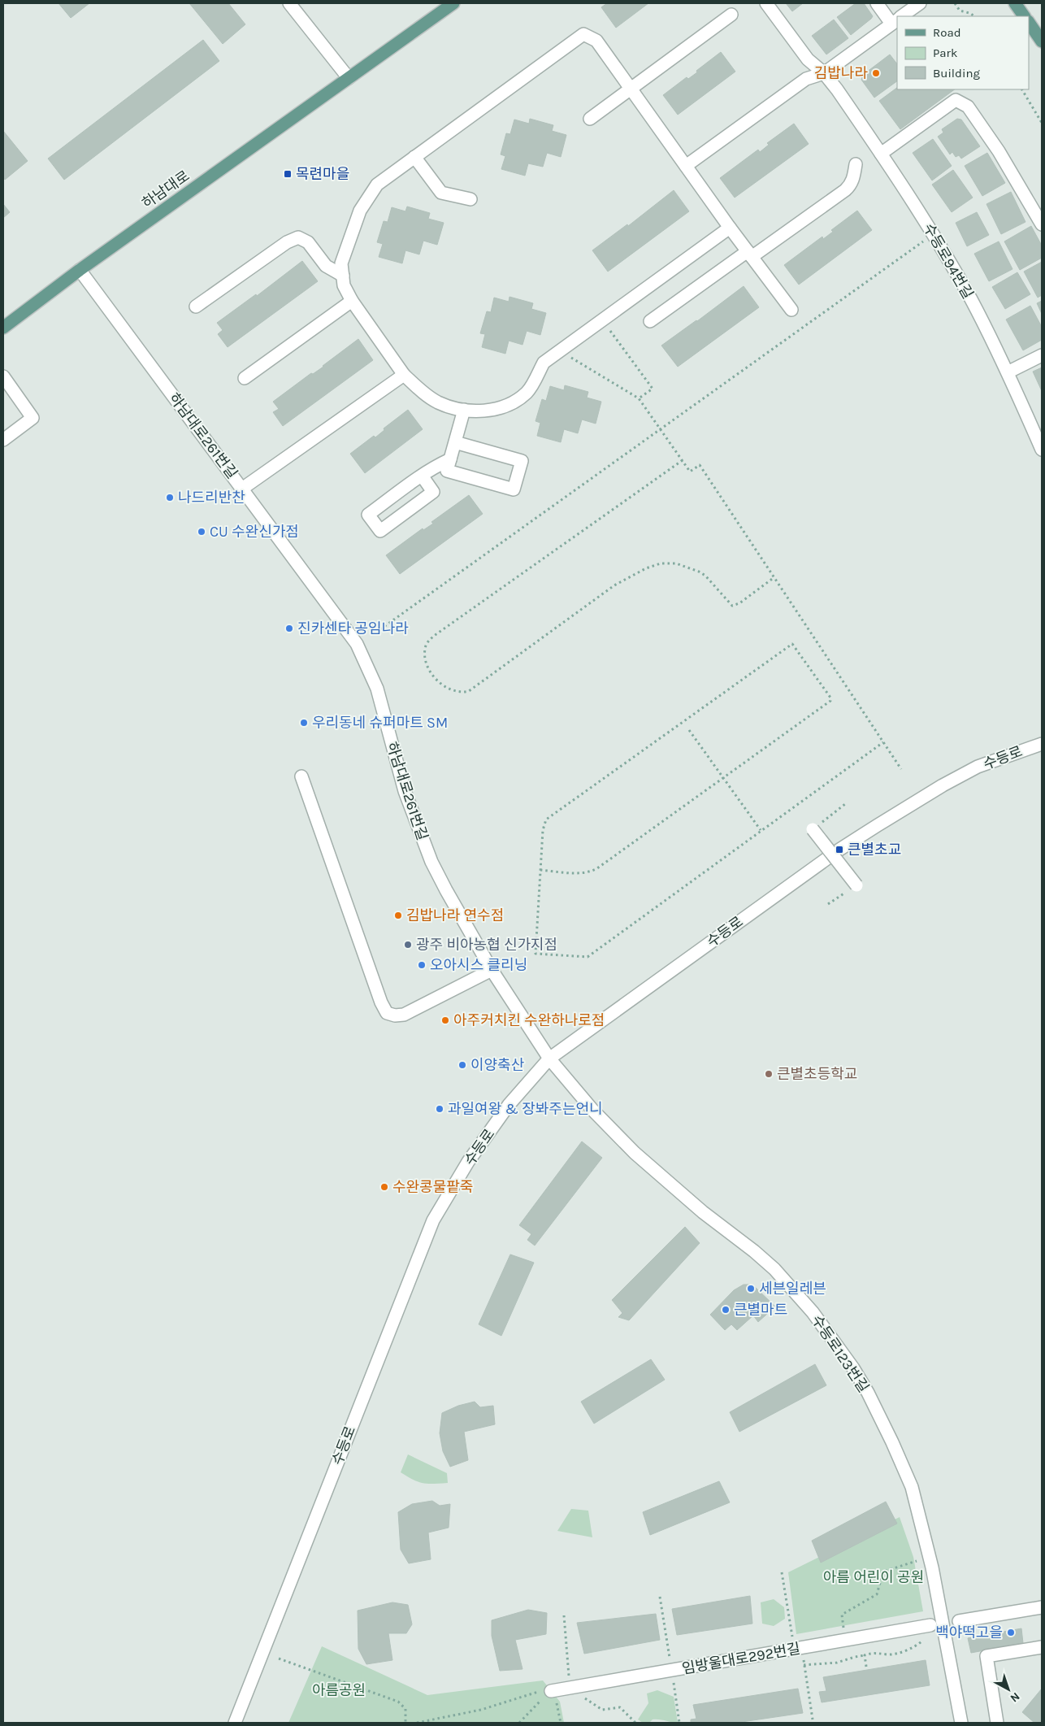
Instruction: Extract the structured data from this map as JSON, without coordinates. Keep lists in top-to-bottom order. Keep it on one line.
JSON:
{"streets":{"main road":["하남대로"],"street":["수등로94번길","하남대로261번길","수등로","수등로123번길","임방울대로292번길"]},"crossings":[["하남대로","하남대로261번길"],["하남대로261번길","수등로"],["하남대로261번길","수등로123번길"],["수등로","수등로123번길"]],"parks":["아름 어린이 공원","아름공원"],"places":{"other":["김밥나라","나드리반찬","CU 수완신가점","진카센타 공임나라","우리동네 슈퍼마트 SM","김밥나라 연수점","광주 비아농협 신가지점","오아시스 클리닝","아주커치킨 수완하나로점","이양축산","큰별초등학교","과일여왕 & 장봐주는언니","수완콩물팥죽","세븐일레븐","큰별마트","백야떡고을"],"transit":["목련마을","큰별초교"]},"legend":["Road","Park","Building"],"north":"bottom right"}
